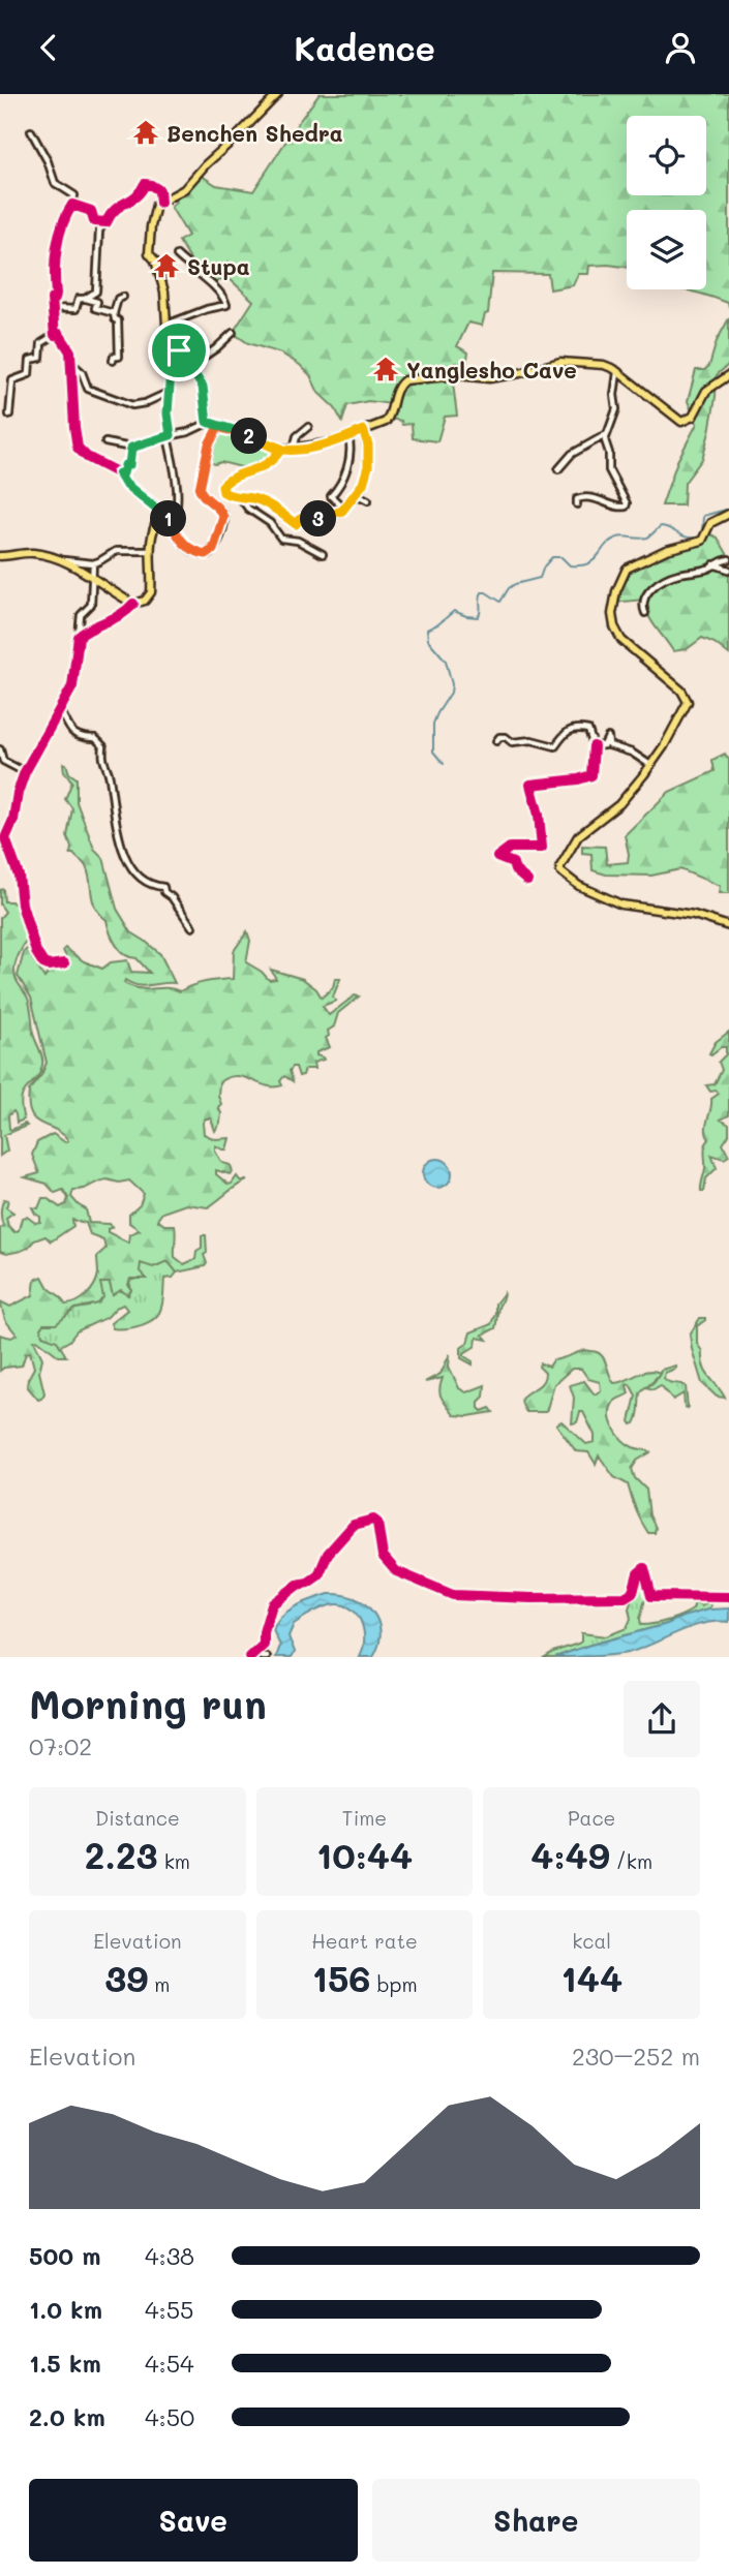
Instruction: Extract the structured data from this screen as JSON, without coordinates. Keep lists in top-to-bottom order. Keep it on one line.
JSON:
{"places":{"temple":["Benchen Shedra","Stupa","Yanglesho Cave"]},"page":{"header":"Kadence","pins":["2","1","3"],"heading":["Morning run","07:02"],"stats":[["Distance","2.23 km"],["Time","10:44"],["Pace","4:49 /km"],["Elevation","39 m"],["Heart rate","156 bpm"],["kcal","144"]],"chart":["Elevation","230–252 m"],"list":[{"name":"500 m","note":"4:38"},{"name":"1.0 km","note":"4:55"},{"name":"1.5 km","note":"4:54"},{"name":"2.0 km","note":"4:50"}],"buttons":["Save","Share"]}}
